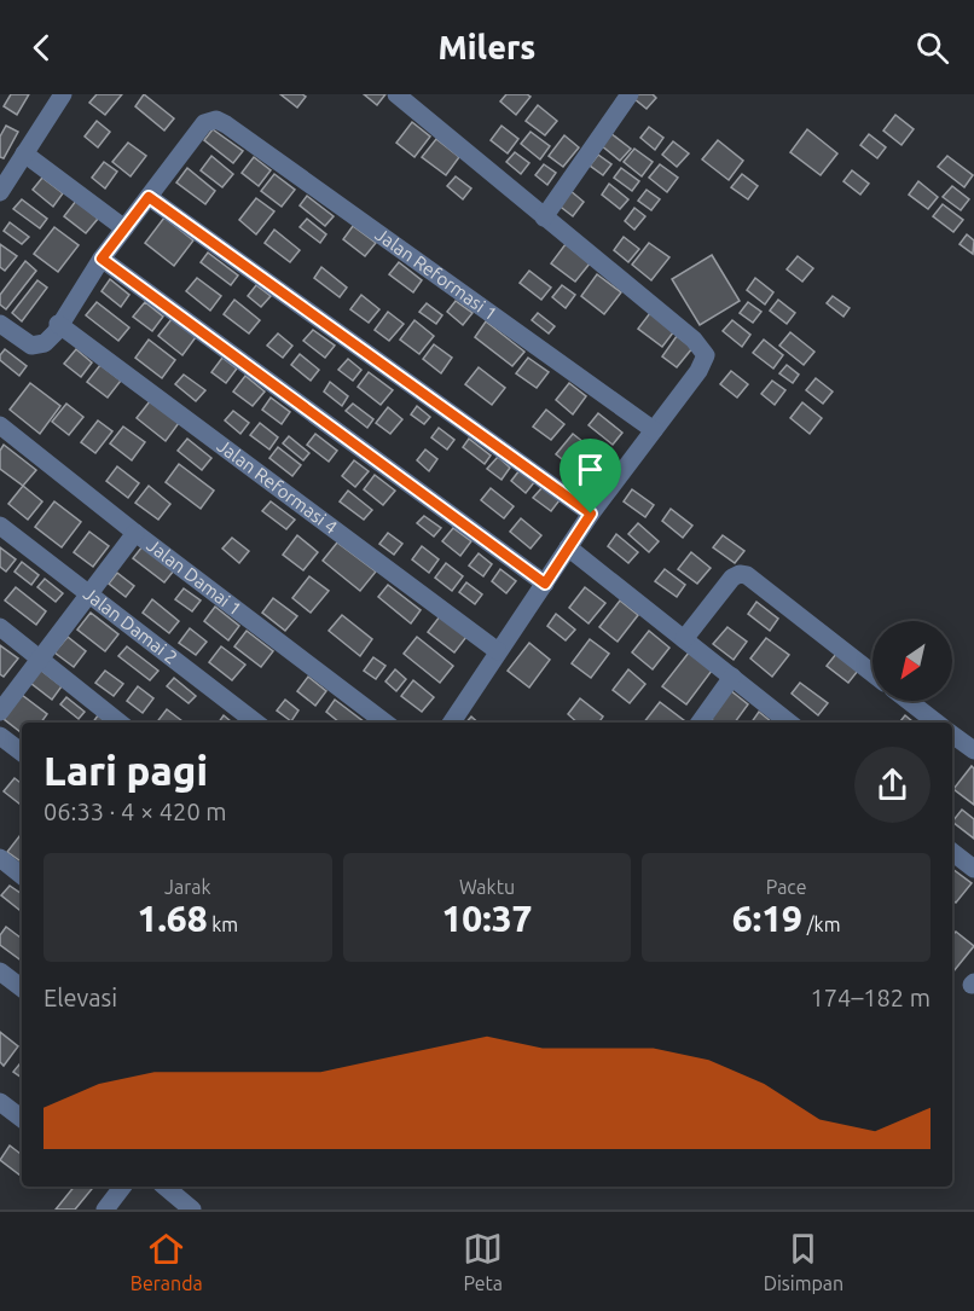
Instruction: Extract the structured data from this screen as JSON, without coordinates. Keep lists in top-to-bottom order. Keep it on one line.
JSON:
{"streets":{"street":["Jalan Reformasi 1","Jalan Reformasi 4","Jalan Damai 1","Jalan Damai 2"]},"north":"bottom left","page":{"header":"Milers","heading":["Lari pagi","06:33 · 4 × 420 m"],"stats":[["Jarak","1.68 km"],["Waktu","10:37"],["Pace","6:19 /km"]],"chart":["Elevasi","174–182 m"],"tabs":["Beranda","Peta","Disimpan"]}}
